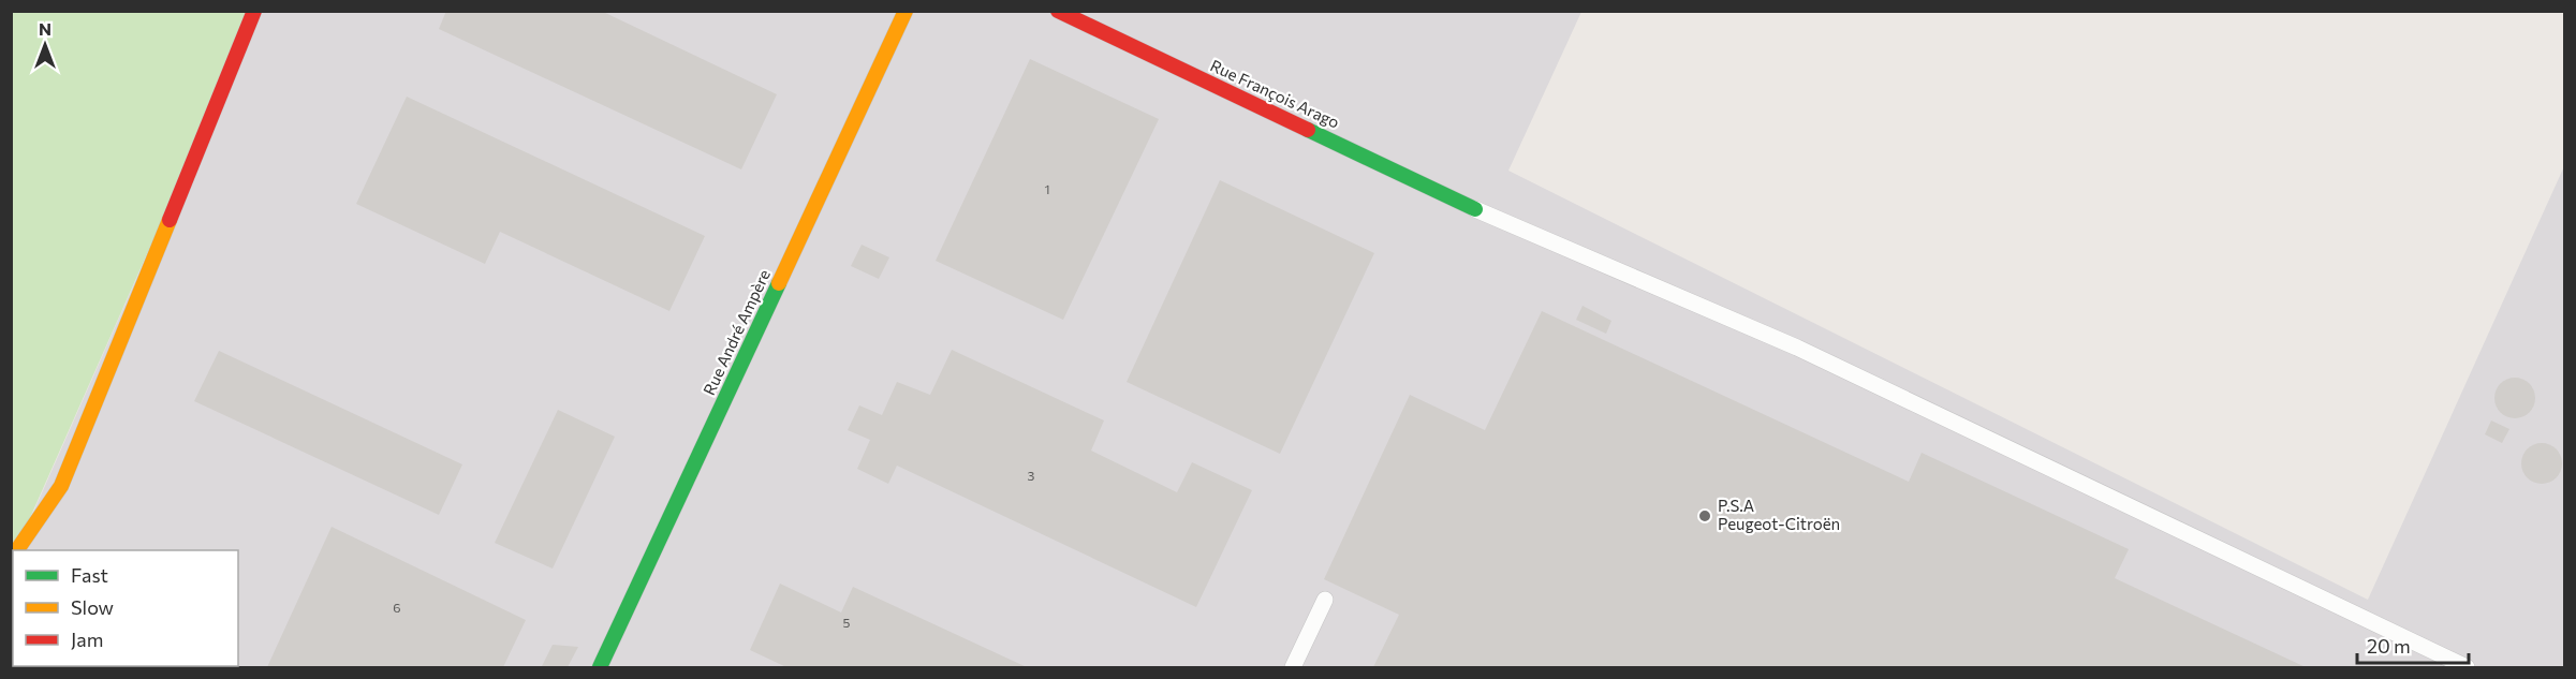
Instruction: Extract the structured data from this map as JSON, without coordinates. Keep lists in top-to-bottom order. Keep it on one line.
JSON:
{"streets":{"street":["Rue François Arago","Rue André Ampère"]},"places":["P.S.A Peugeot-Citroën"],"house_numbers":["1","3","6","5"],"legend":["Fast","Slow","Jam"],"scale_bar":"20 m","north":"top"}
